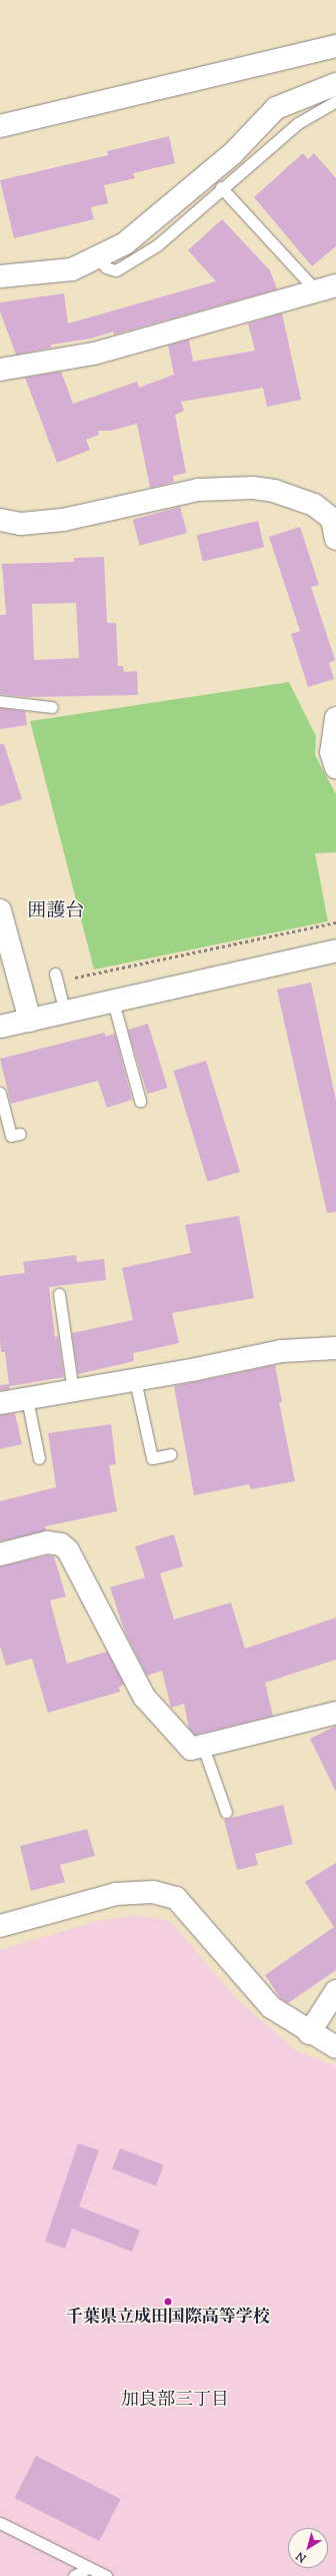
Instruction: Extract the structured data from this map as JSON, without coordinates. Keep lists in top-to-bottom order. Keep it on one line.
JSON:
{"districts":["囲護台","加良部三丁目"],"places":["千葉県立成田国際高等学校"],"north":"bottom left"}
